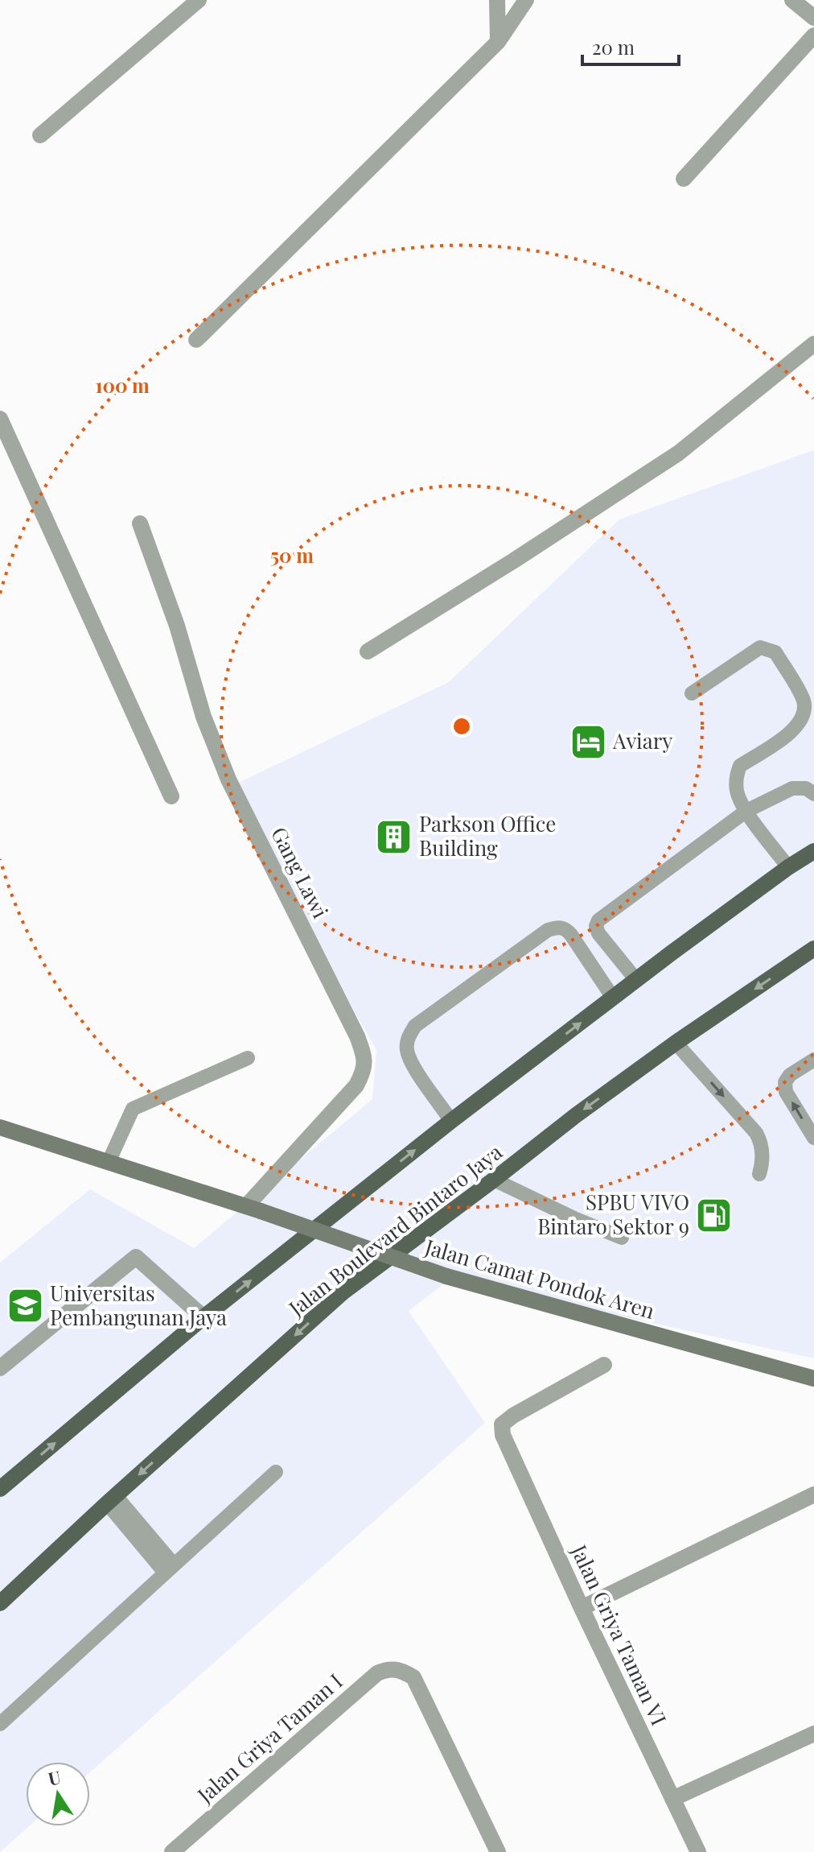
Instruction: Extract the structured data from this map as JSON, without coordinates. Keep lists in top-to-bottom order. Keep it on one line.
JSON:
{"streets":{"main road":["Jalan Boulevard Bintaro Jaya","Jalan Camat Pondok Aren"],"street":["Gang Lawi","Jalan Griya Taman VI","Jalan Griya Taman I"]},"crossings":[["Gang Lawi","Jalan Camat Pondok Aren"]],"places":{"hotel":["Aviary"],"building":["Parkson Office Building"],"fuel station":["SPBU VIVO Bintaro Sektor 9"],"school or university":["Universitas Pembangunan Jaya"]},"scale_bar":"20 m","north":"top","rings":["100 m","50 m"]}
